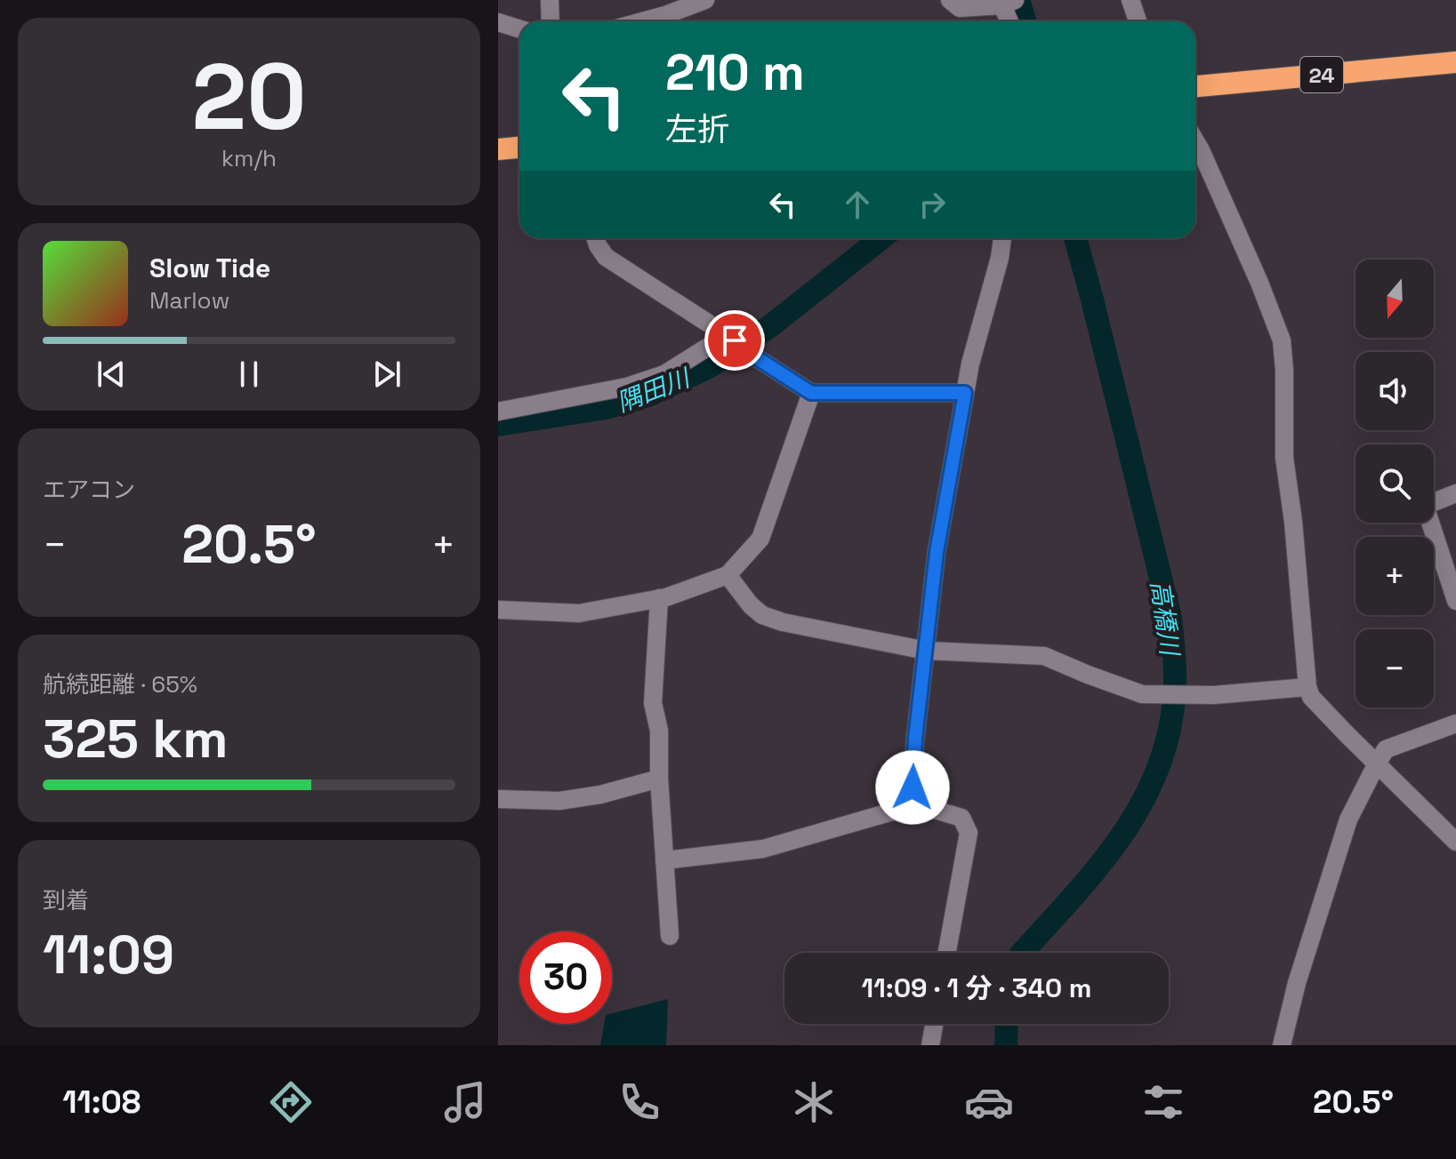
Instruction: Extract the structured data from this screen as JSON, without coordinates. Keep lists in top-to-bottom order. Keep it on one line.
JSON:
{"streets":{"highway":["24"]},"water":["隅田川","高橋川"],"north":"bottom","page":{"tile":[["20","km/h"],"エアコン",["航続距離 · 65%","325 km"],["到着","11:09"]],"turn":["210 m","左折"],"song":["Slow Tide","Marlow"],"map_buttons":["+","−"],"heat":["−","20.5°","+"],"limit":"30","trip":"11:09 · 1 分 · 340 m","tabs":["11:08","20.5°"]}}
